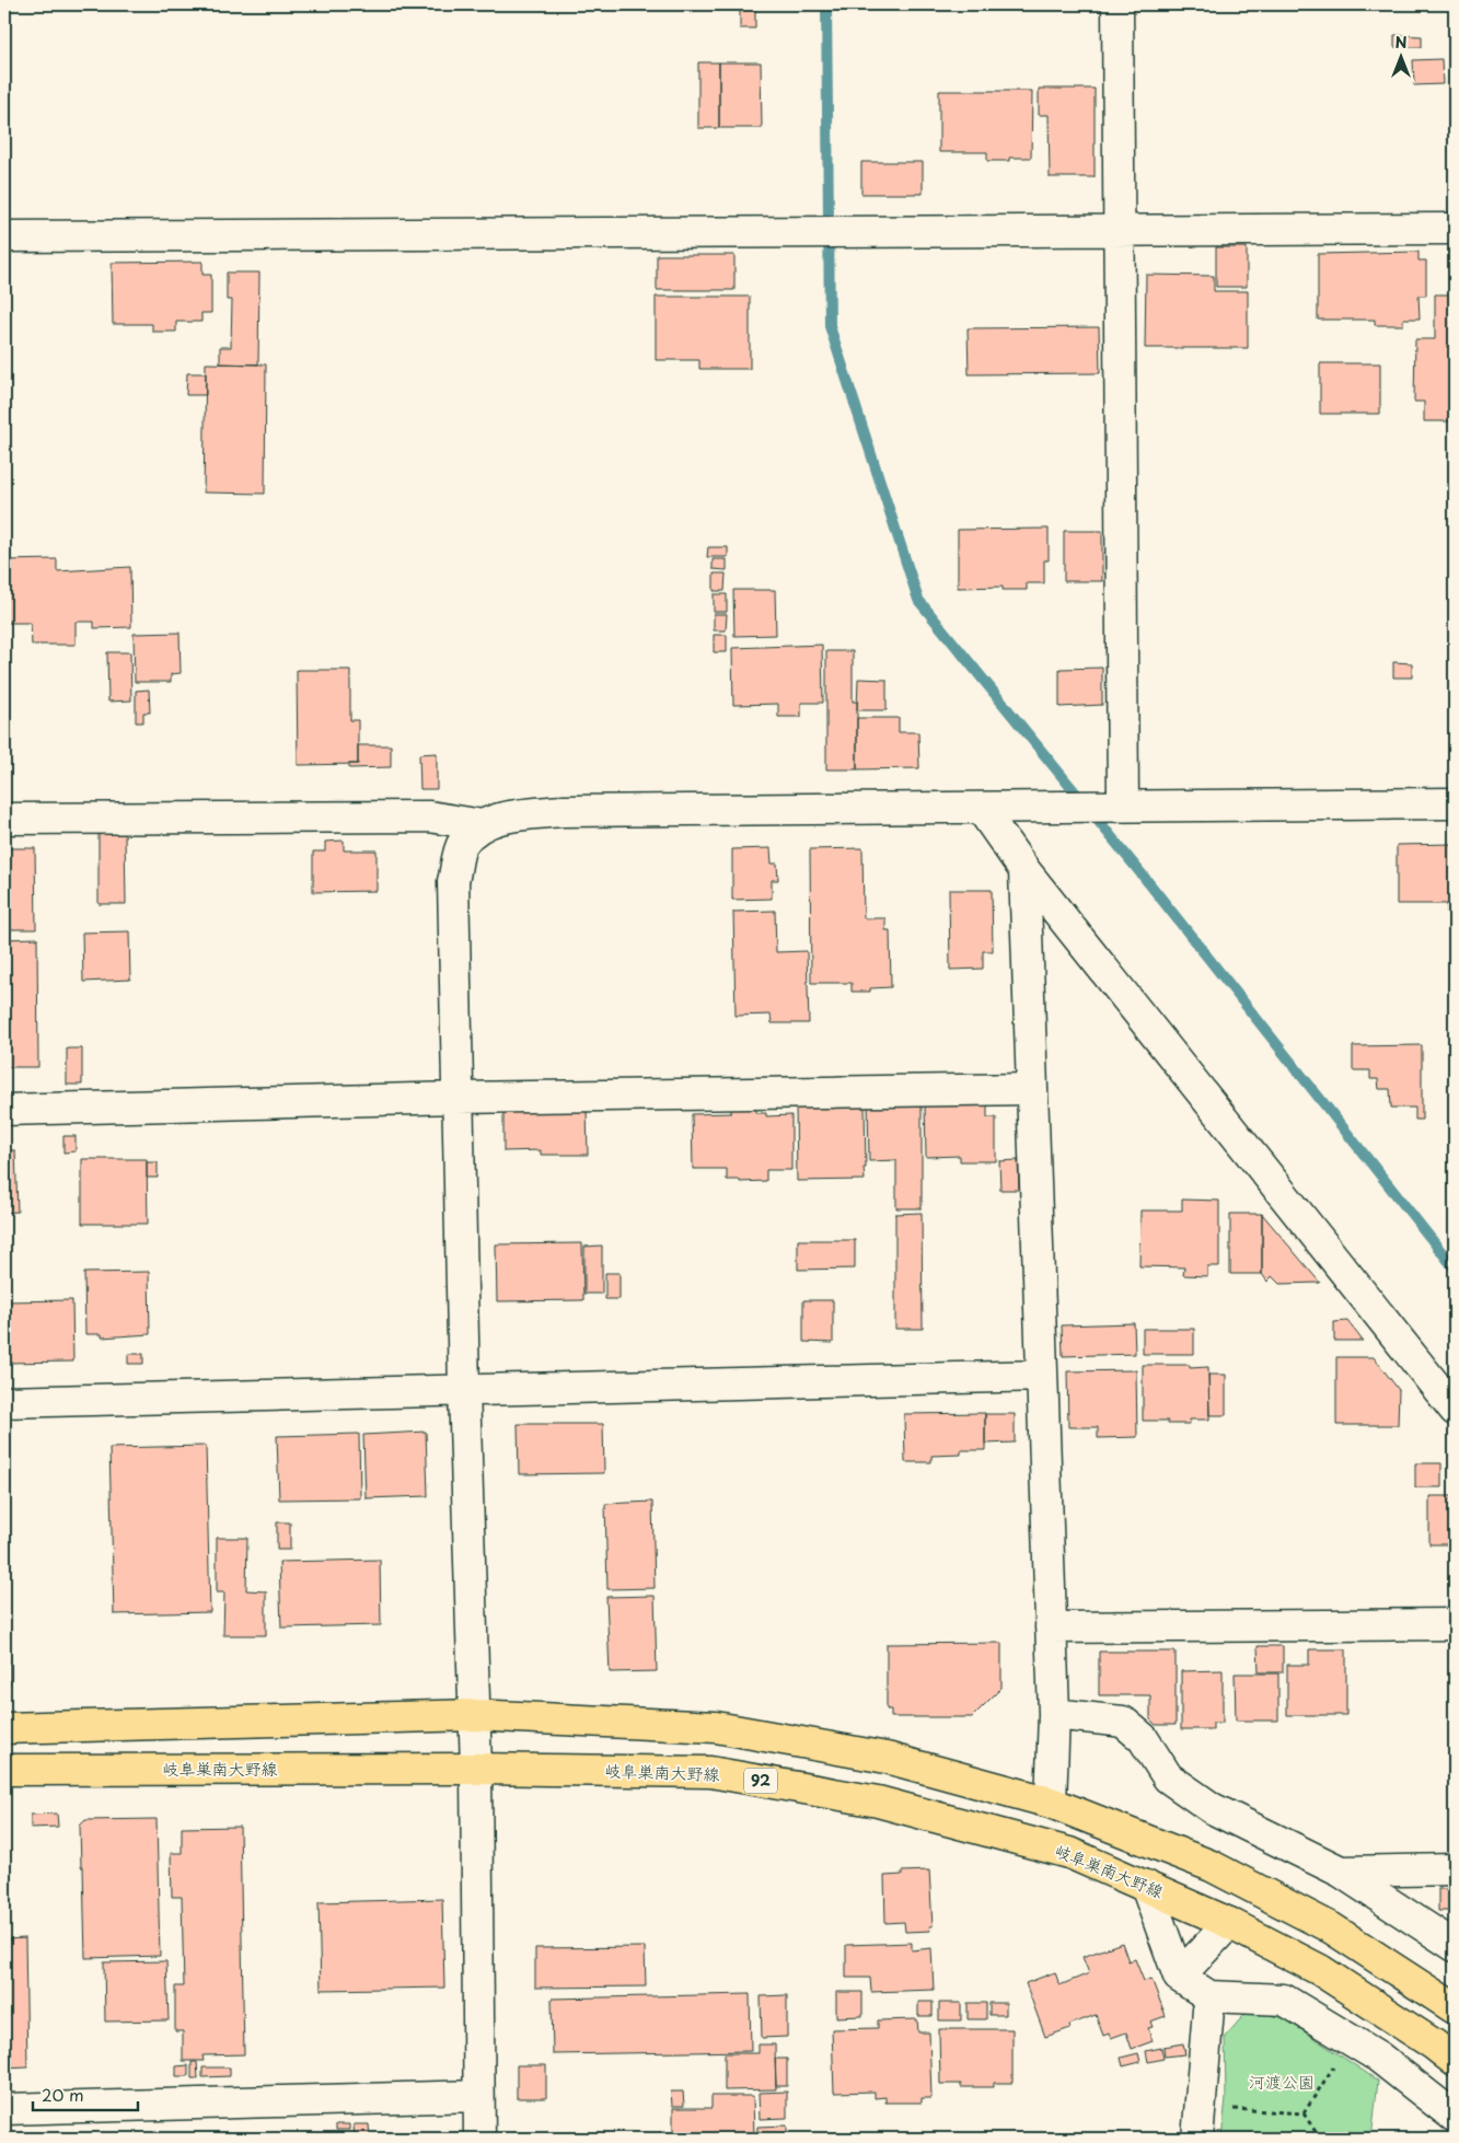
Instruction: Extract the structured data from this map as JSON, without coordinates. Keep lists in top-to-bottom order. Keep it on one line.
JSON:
{"streets":{"main road":["岐阜巣南大野線","92"]},"parks":["河渡公園"],"scale_bar":"20 m","north":"top"}
